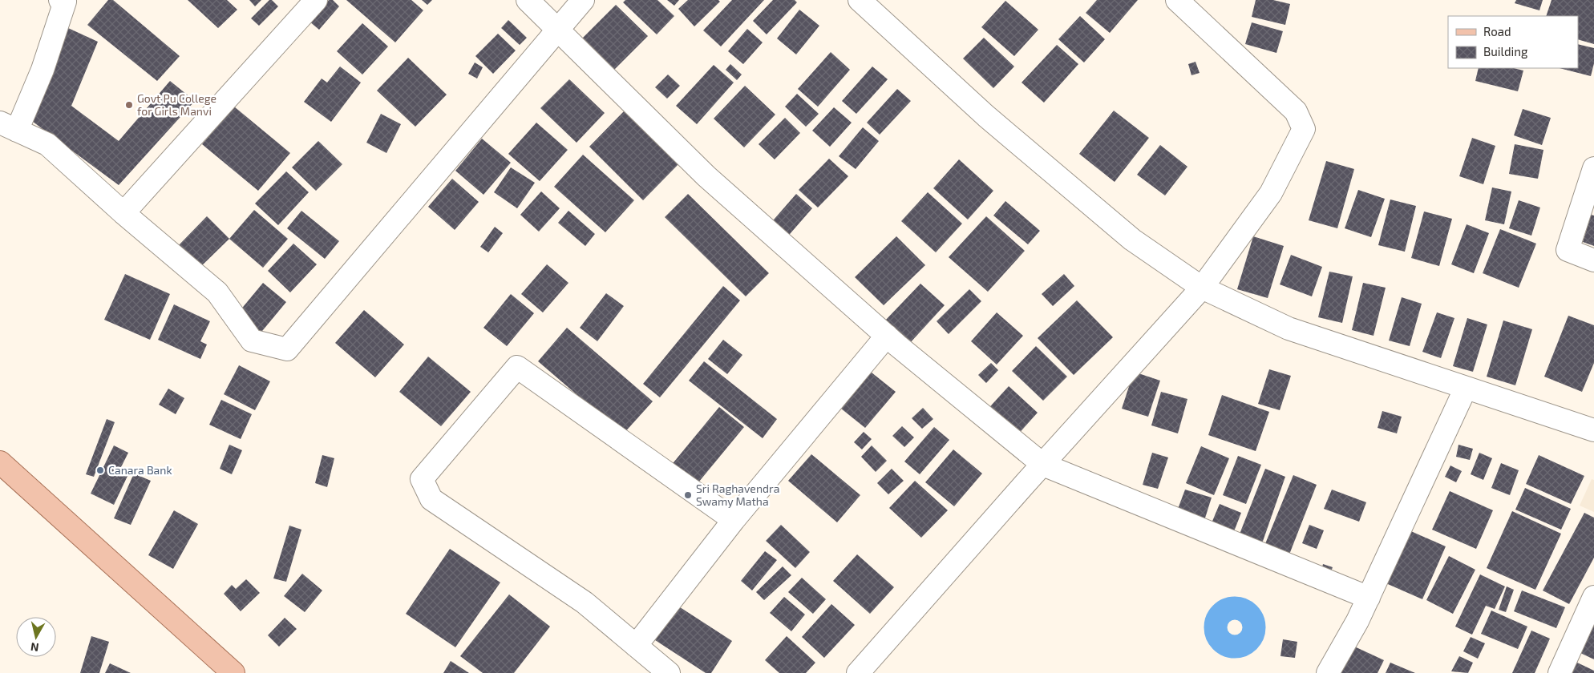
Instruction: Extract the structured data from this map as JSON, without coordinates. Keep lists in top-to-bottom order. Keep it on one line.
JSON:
{"places":["Govt Pu College for Girls Manvi","Canara Bank","Sri Raghavendra Swamy Matha"],"legend":["Road","Building"],"north":"bottom"}
